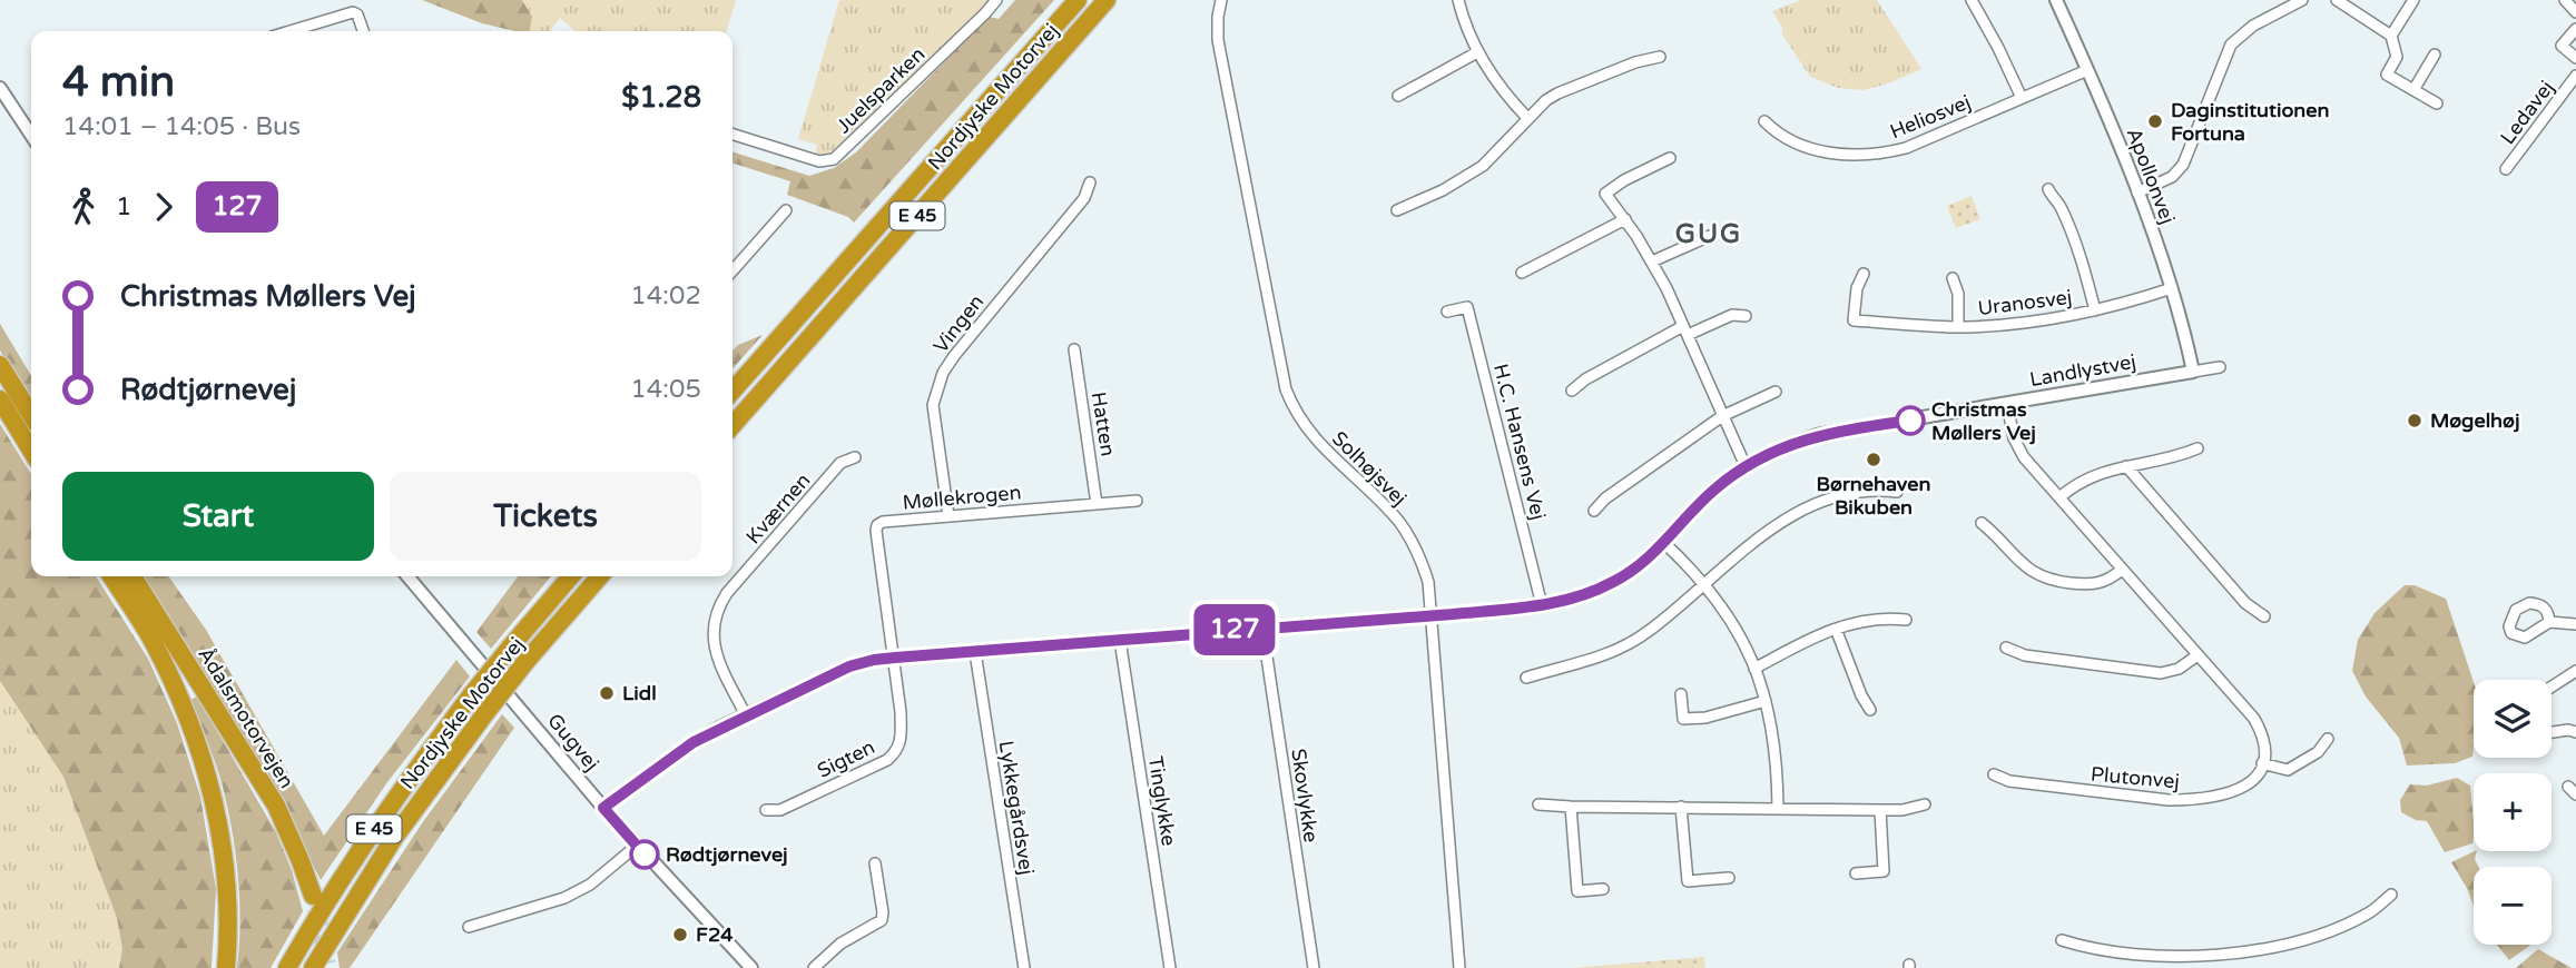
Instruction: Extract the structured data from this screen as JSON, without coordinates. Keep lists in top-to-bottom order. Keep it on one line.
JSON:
{"streets":{"highway":["Nordjyske Motorvej","E 45","Ådalsmotorvejen"],"street":["Juelsparken","Ledavej","Heliosvej","Apollonvej","Uranosvej","Vingen","Landlystvej","Hatten","H.C. Hansens Vej","Solhøjsvej","Møllekrogen","Kværnen","Gugvej","Sigten","Plutonvej","Skovlykke","Tinglykke","Lykkegårdsvej"]},"crossings":[["Heliosvej","Apollonvej"],["Apollonvej","Uranosvej"],["Apollonvej","Landlystvej"],["Vingen","Møllekrogen"],["Landlystvej","H.C. Hansens Vej"],["Landlystvej","Solhøjsvej"],["Landlystvej","Møllekrogen"],["Landlystvej","Kværnen"],["Landlystvej","Gugvej"],["Landlystvej","Sigten"],["Landlystvej","Skovlykke"],["Landlystvej","Tinglykke"],["Landlystvej","Lykkegårdsvej"],["Hatten","Møllekrogen"],["Møllekrogen","Sigten"]],"districts":["GUG"],"places":["Daginstitutionen Fortuna","Christmas Møllers Vej","Møgelhøj","Børnehaven Bikuben","Lidl","Rødtjørnevej","F24"],"lines":["bus line 127"],"page":{"on_map":"127","heading":["4 min","14:01 – 14:05 · Bus","$1.28"],"legs":["1","127"],"list":[{"name":"Christmas Møllers Vej","value":"14:02"},{"name":"Rødtjørnevej","value":"14:05"}],"buttons":["Start","Tickets"],"map_buttons":["+","−"]}}
